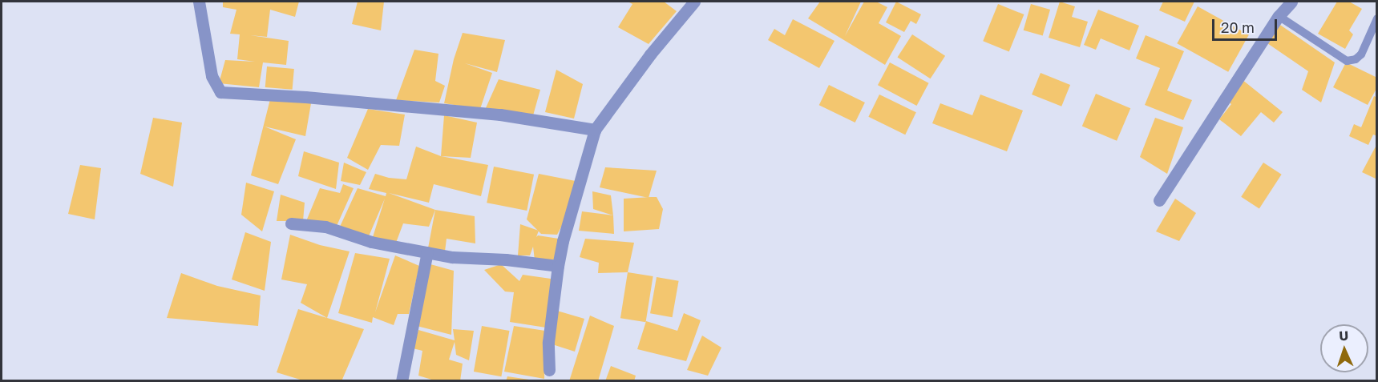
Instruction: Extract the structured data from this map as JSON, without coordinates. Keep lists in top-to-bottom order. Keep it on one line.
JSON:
{"scale_bar":"20 m","north":"top"}
